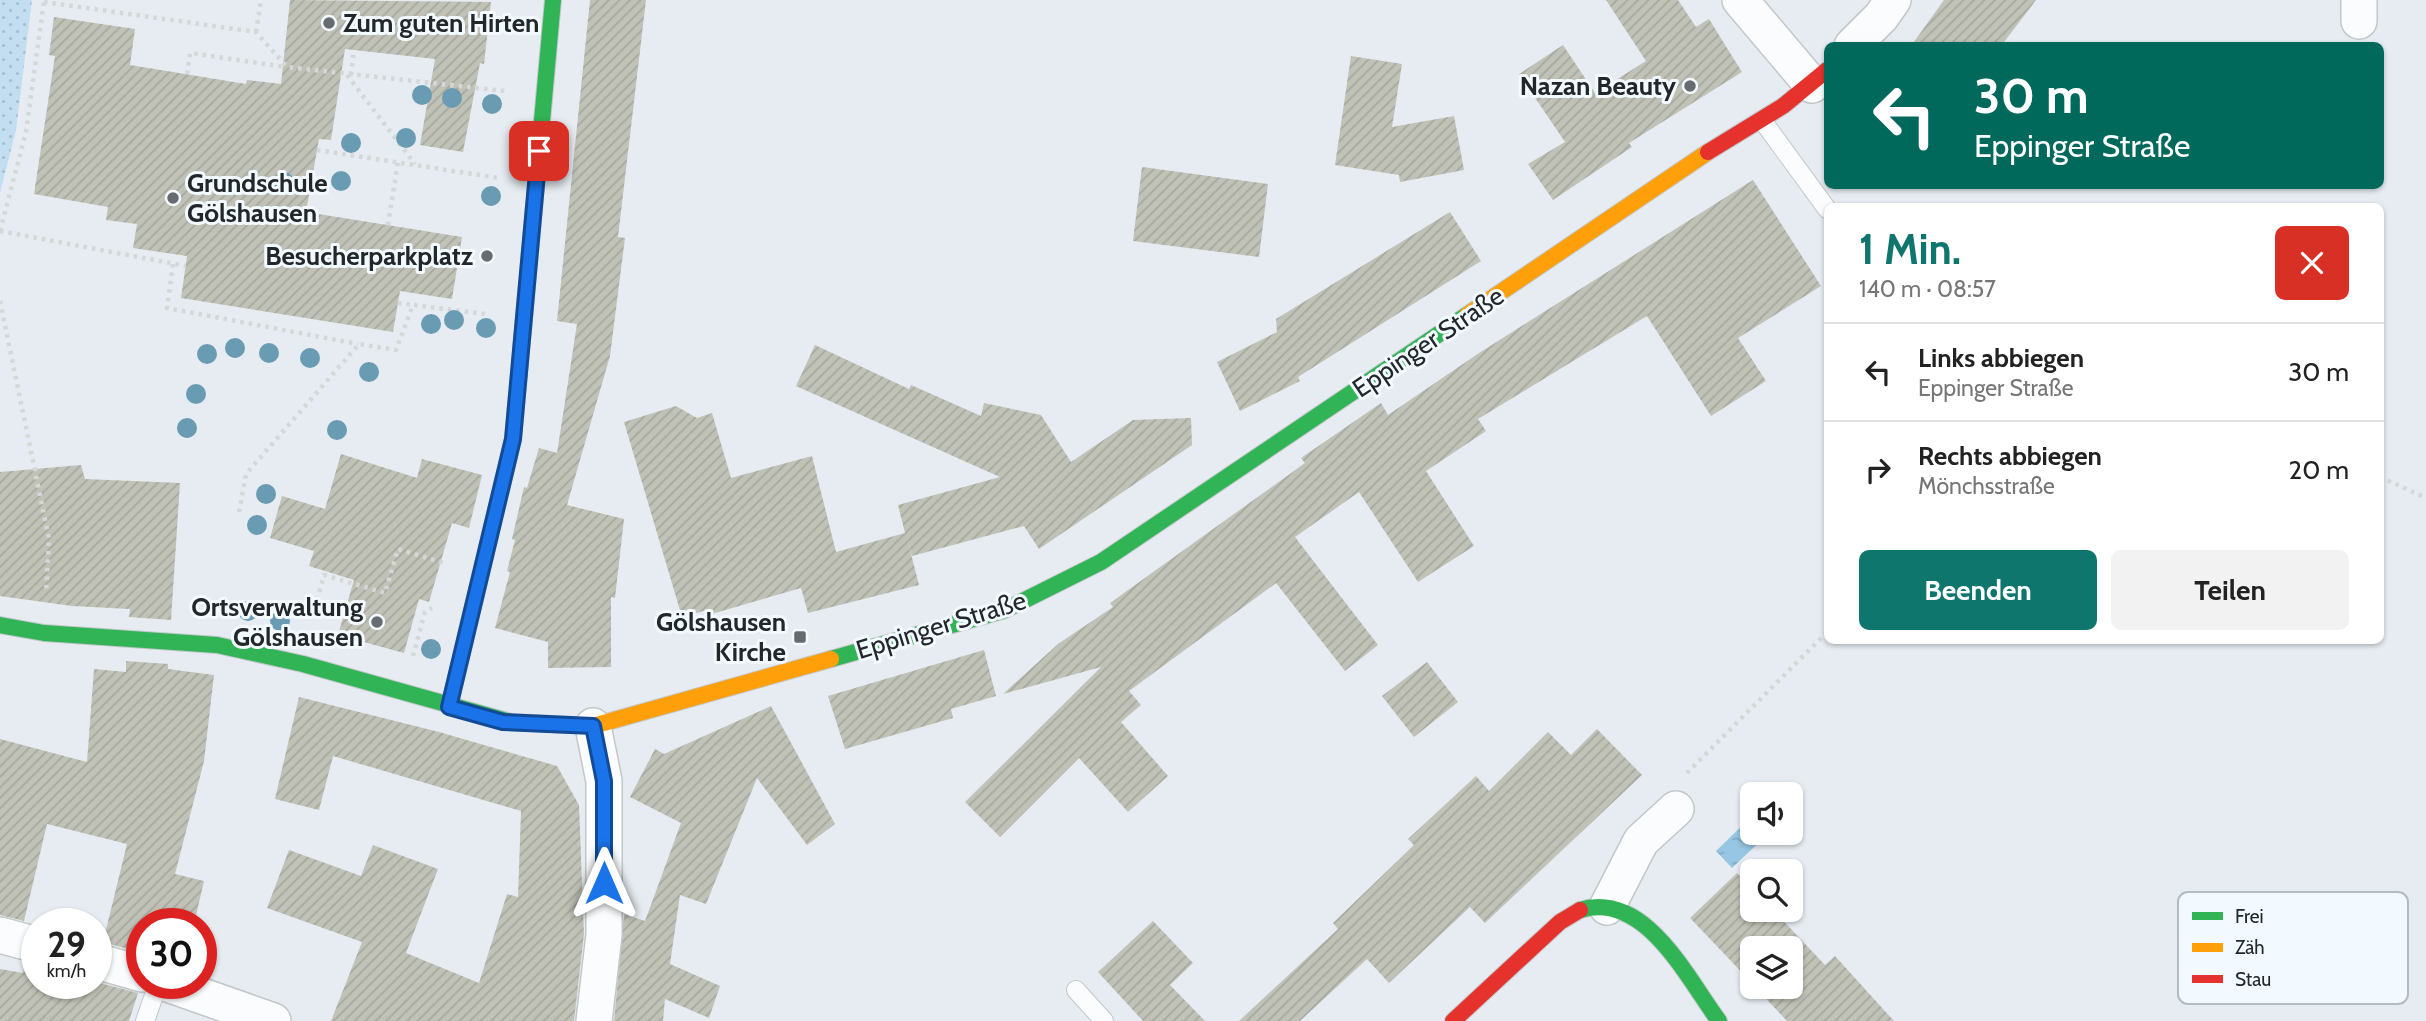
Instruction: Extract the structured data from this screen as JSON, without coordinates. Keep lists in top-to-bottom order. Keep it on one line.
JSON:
{"streets":{"street":["Eppinger Straße"]},"places":{"other":["Zum guten Hirten","Nazan Beauty","Grundschule Gölshausen","Besucherparkplatz","Ortsverwaltung Gölshausen"],"transit":["Gölshausen Kirche"]},"legend":["Frei","Zäh","Stau"],"page":{"turn":["30 m","Eppinger Straße"],"heading":["1 Min.","140 m · 08:57"],"list":[{"name":"Links abbiegen","note":"Eppinger Straße","value":"30 m"},{"name":"Rechts abbiegen","note":"Mönchsstraße","value":"20 m"}],"buttons":["Beenden","Teilen"],"speed":"29 km/h","limit":"30"}}
